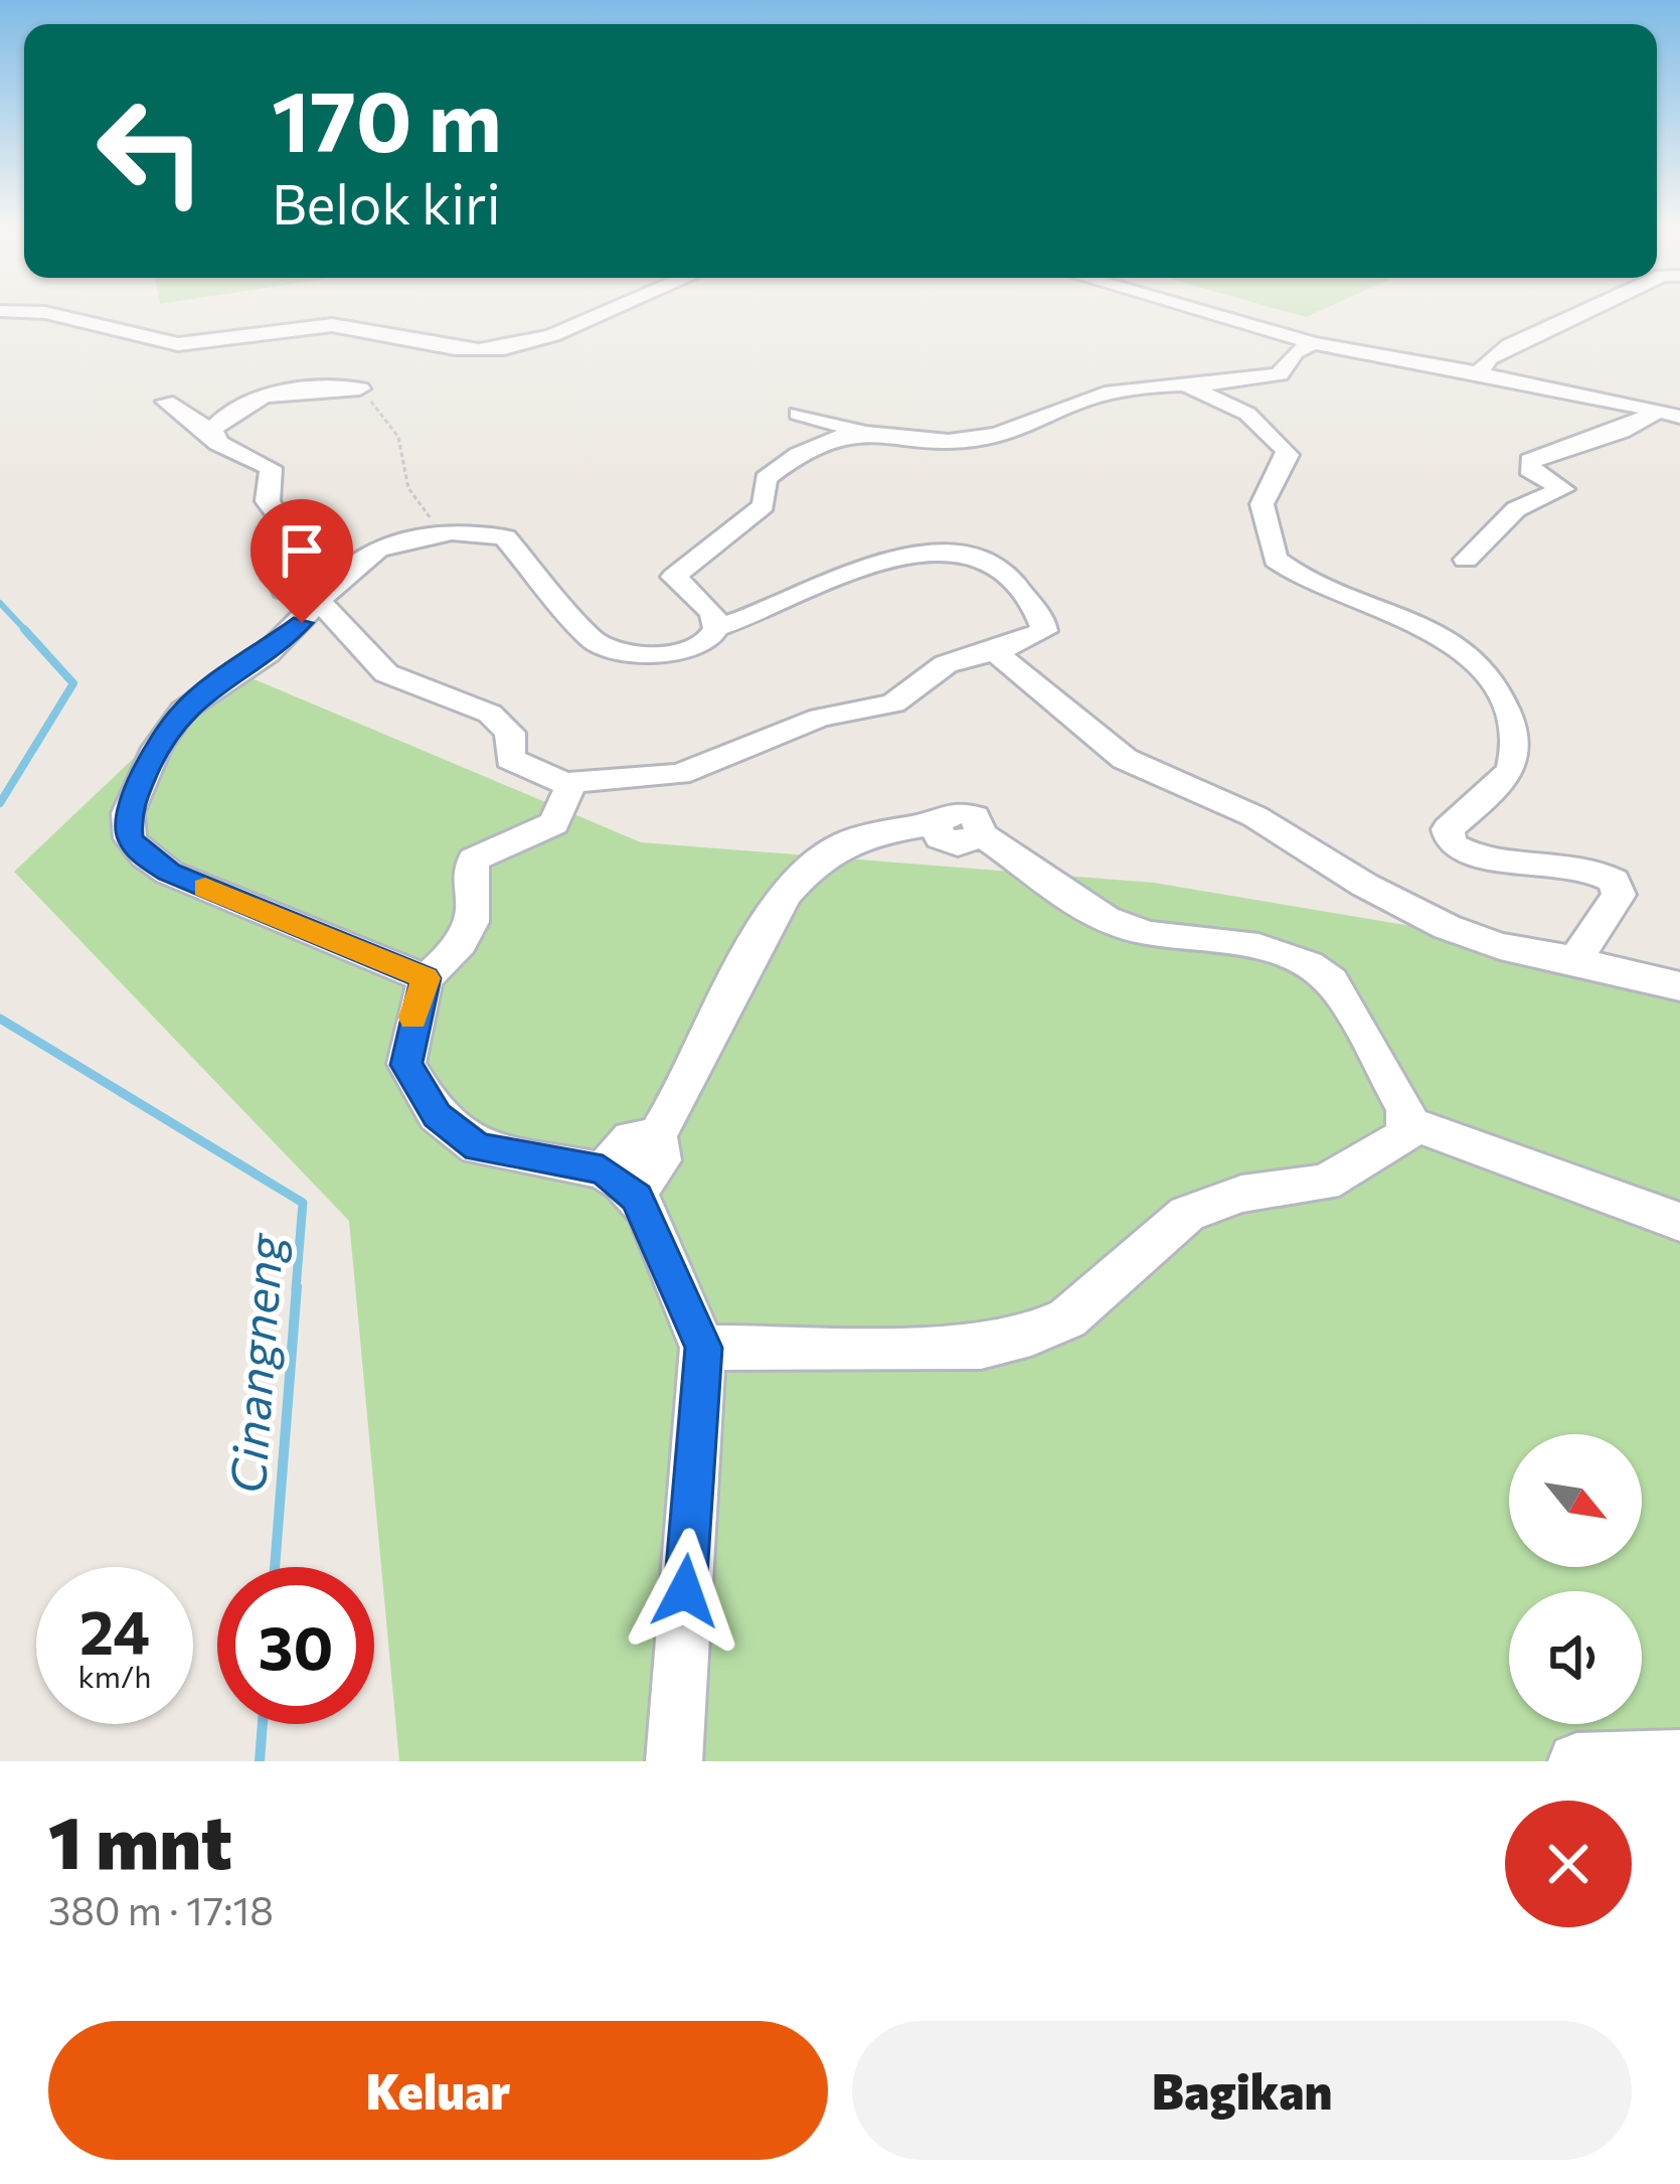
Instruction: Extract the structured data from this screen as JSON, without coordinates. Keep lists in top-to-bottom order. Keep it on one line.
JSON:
{"water":["Cinangneng"],"north":"bottom right","page":{"turn":["170 m","Belok kiri"],"speed":"24 km/h","limit":"30","heading":["1 mnt","380 m · 17:18"],"buttons":["Keluar","Bagikan"]}}
